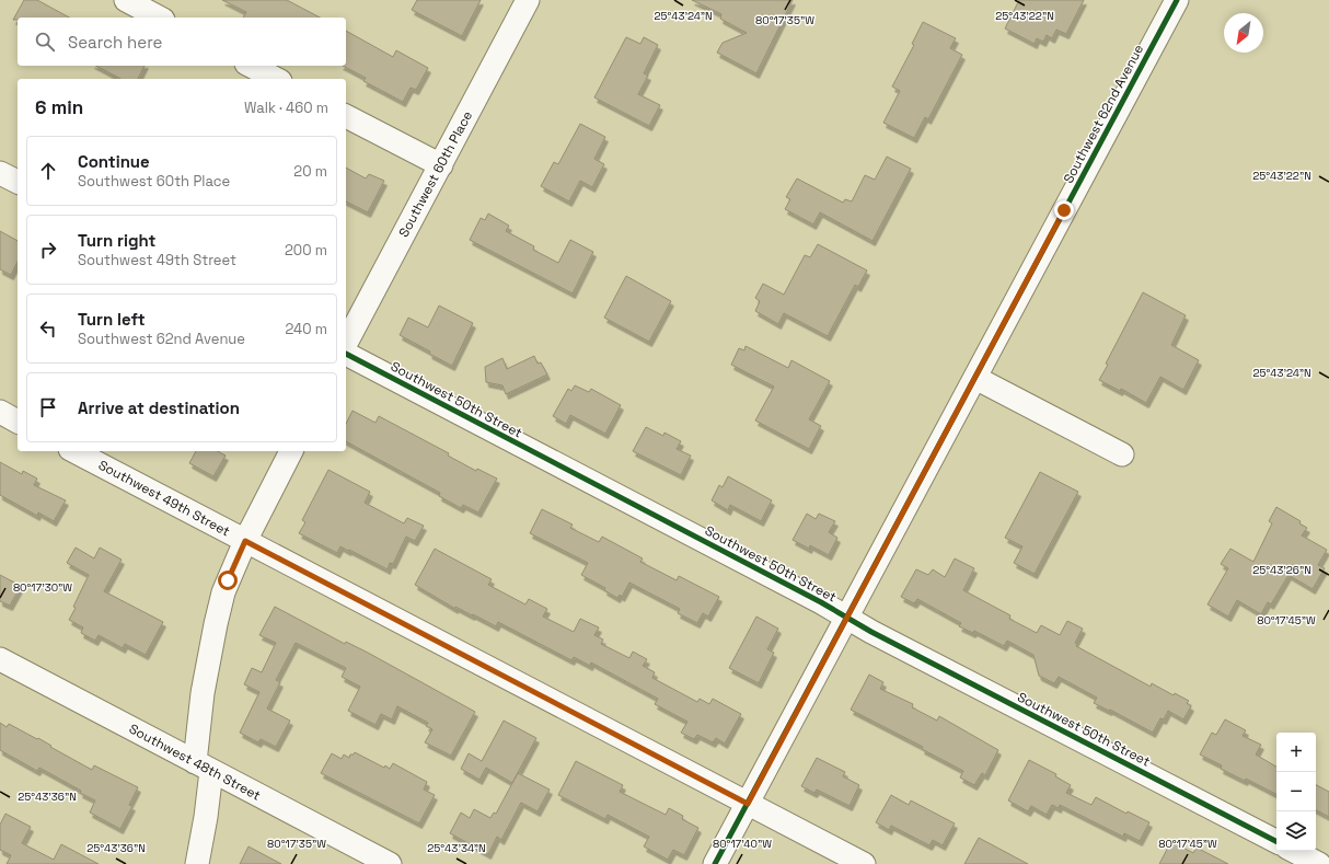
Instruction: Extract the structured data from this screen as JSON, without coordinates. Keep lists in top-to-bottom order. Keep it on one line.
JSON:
{"streets":{"street":["Southwest 62nd Avenue","Southwest 60th Place","Southwest 50th Street","Southwest 49th Street","Southwest 48th Street"]},"crossings":[["Southwest 62nd Avenue","Southwest 50th Street"],["Southwest 62nd Avenue","Southwest 49th Street"]],"north":"bottom left","page":{"search":"Search here","heading":["6 min","Walk · 460 m"],"list":[["Continue","Southwest 60th Place","20 m"],["Turn right","Southwest 49th Street","200 m"],["Turn left","Southwest 62nd Avenue","240 m"],"Arrive at destination"],"map_buttons":["+","−"]},"coordinates":["25°43'24\"N","25°43'22\"N","80°17'35\"W","25°43'26\"N","80°17'30\"W","80°17'45\"W","25°43'36\"N","80°17'40\"W","25°43'34\"N"]}
